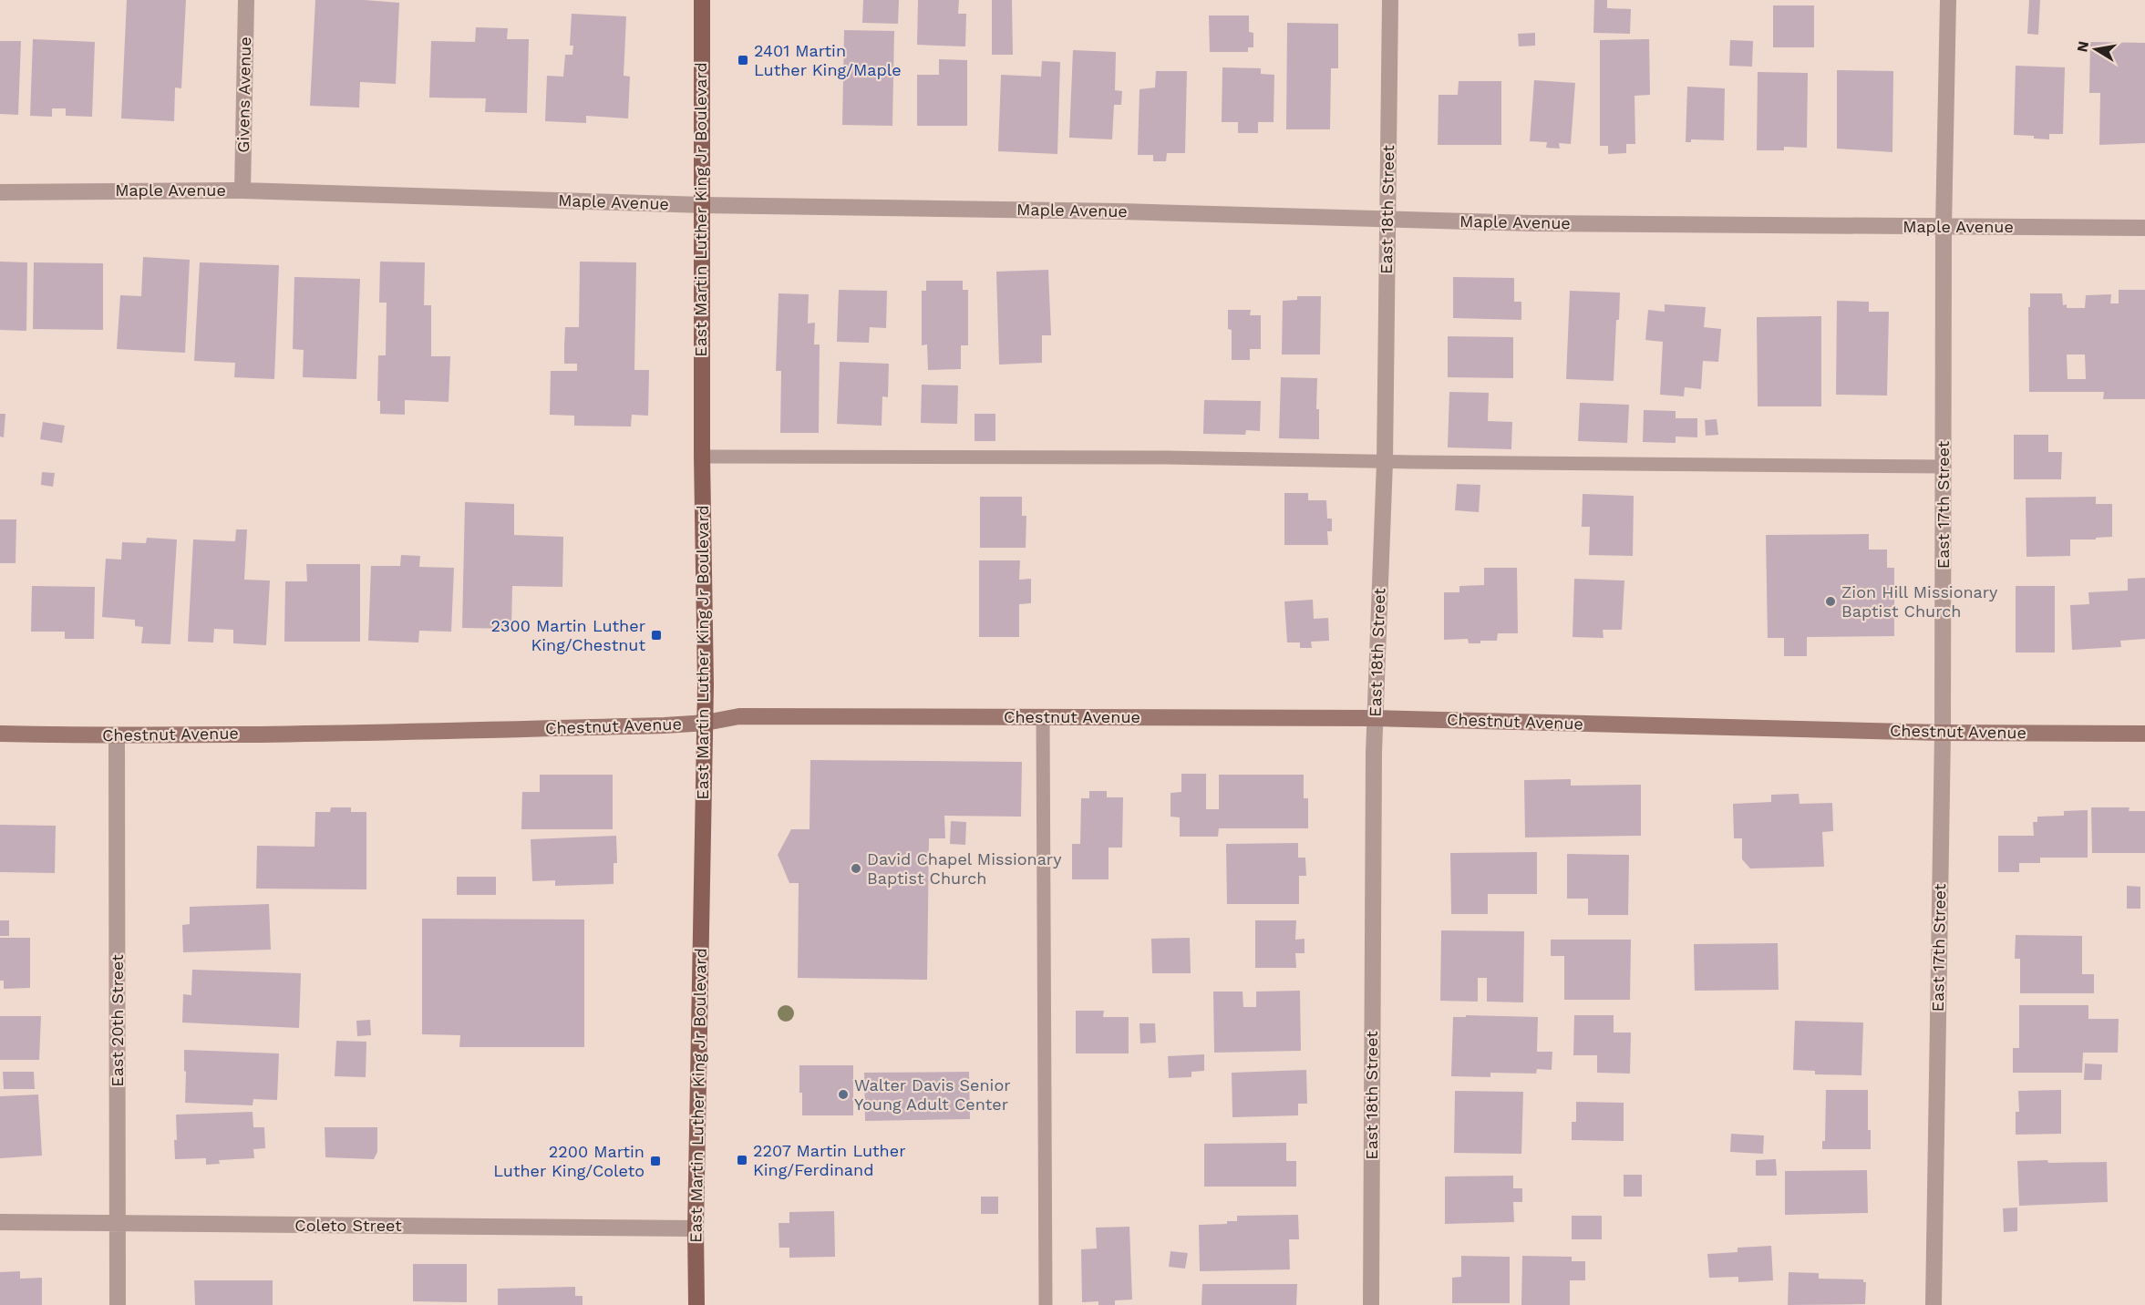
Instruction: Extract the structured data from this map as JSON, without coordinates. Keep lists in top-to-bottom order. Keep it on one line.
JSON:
{"streets":{"main road":["East Martin Luther King Jr Boulevard","Chestnut Avenue"],"street":["Givens Avenue","Maple Avenue","East 18th Street","East 17th Street","East 20th Street","Coleto Street"]},"crossings":[["Givens Avenue","Maple Avenue"],["Maple Avenue","East Martin Luther King Jr Boulevard"],["Maple Avenue","East 18th Street"],["Maple Avenue","East 17th Street"],["East Martin Luther King Jr Boulevard","Chestnut Avenue"],["East Martin Luther King Jr Boulevard","Coleto Street"],["East 18th Street","Chestnut Avenue"],["East 17th Street","Chestnut Avenue"],["Chestnut Avenue","East 20th Street"],["East 20th Street","Coleto Street"]],"places":{"transit":["2401 Martin Luther King/Maple","2300 Martin Luther King/Chestnut","2207 Martin Luther King/Ferdinand","2200 Martin Luther King/Coleto"],"other":["Zion Hill Missionary Baptist Church","David Chapel Missionary Baptist Church","Walter Davis Senior Young Adult Center"]},"north":"left"}
